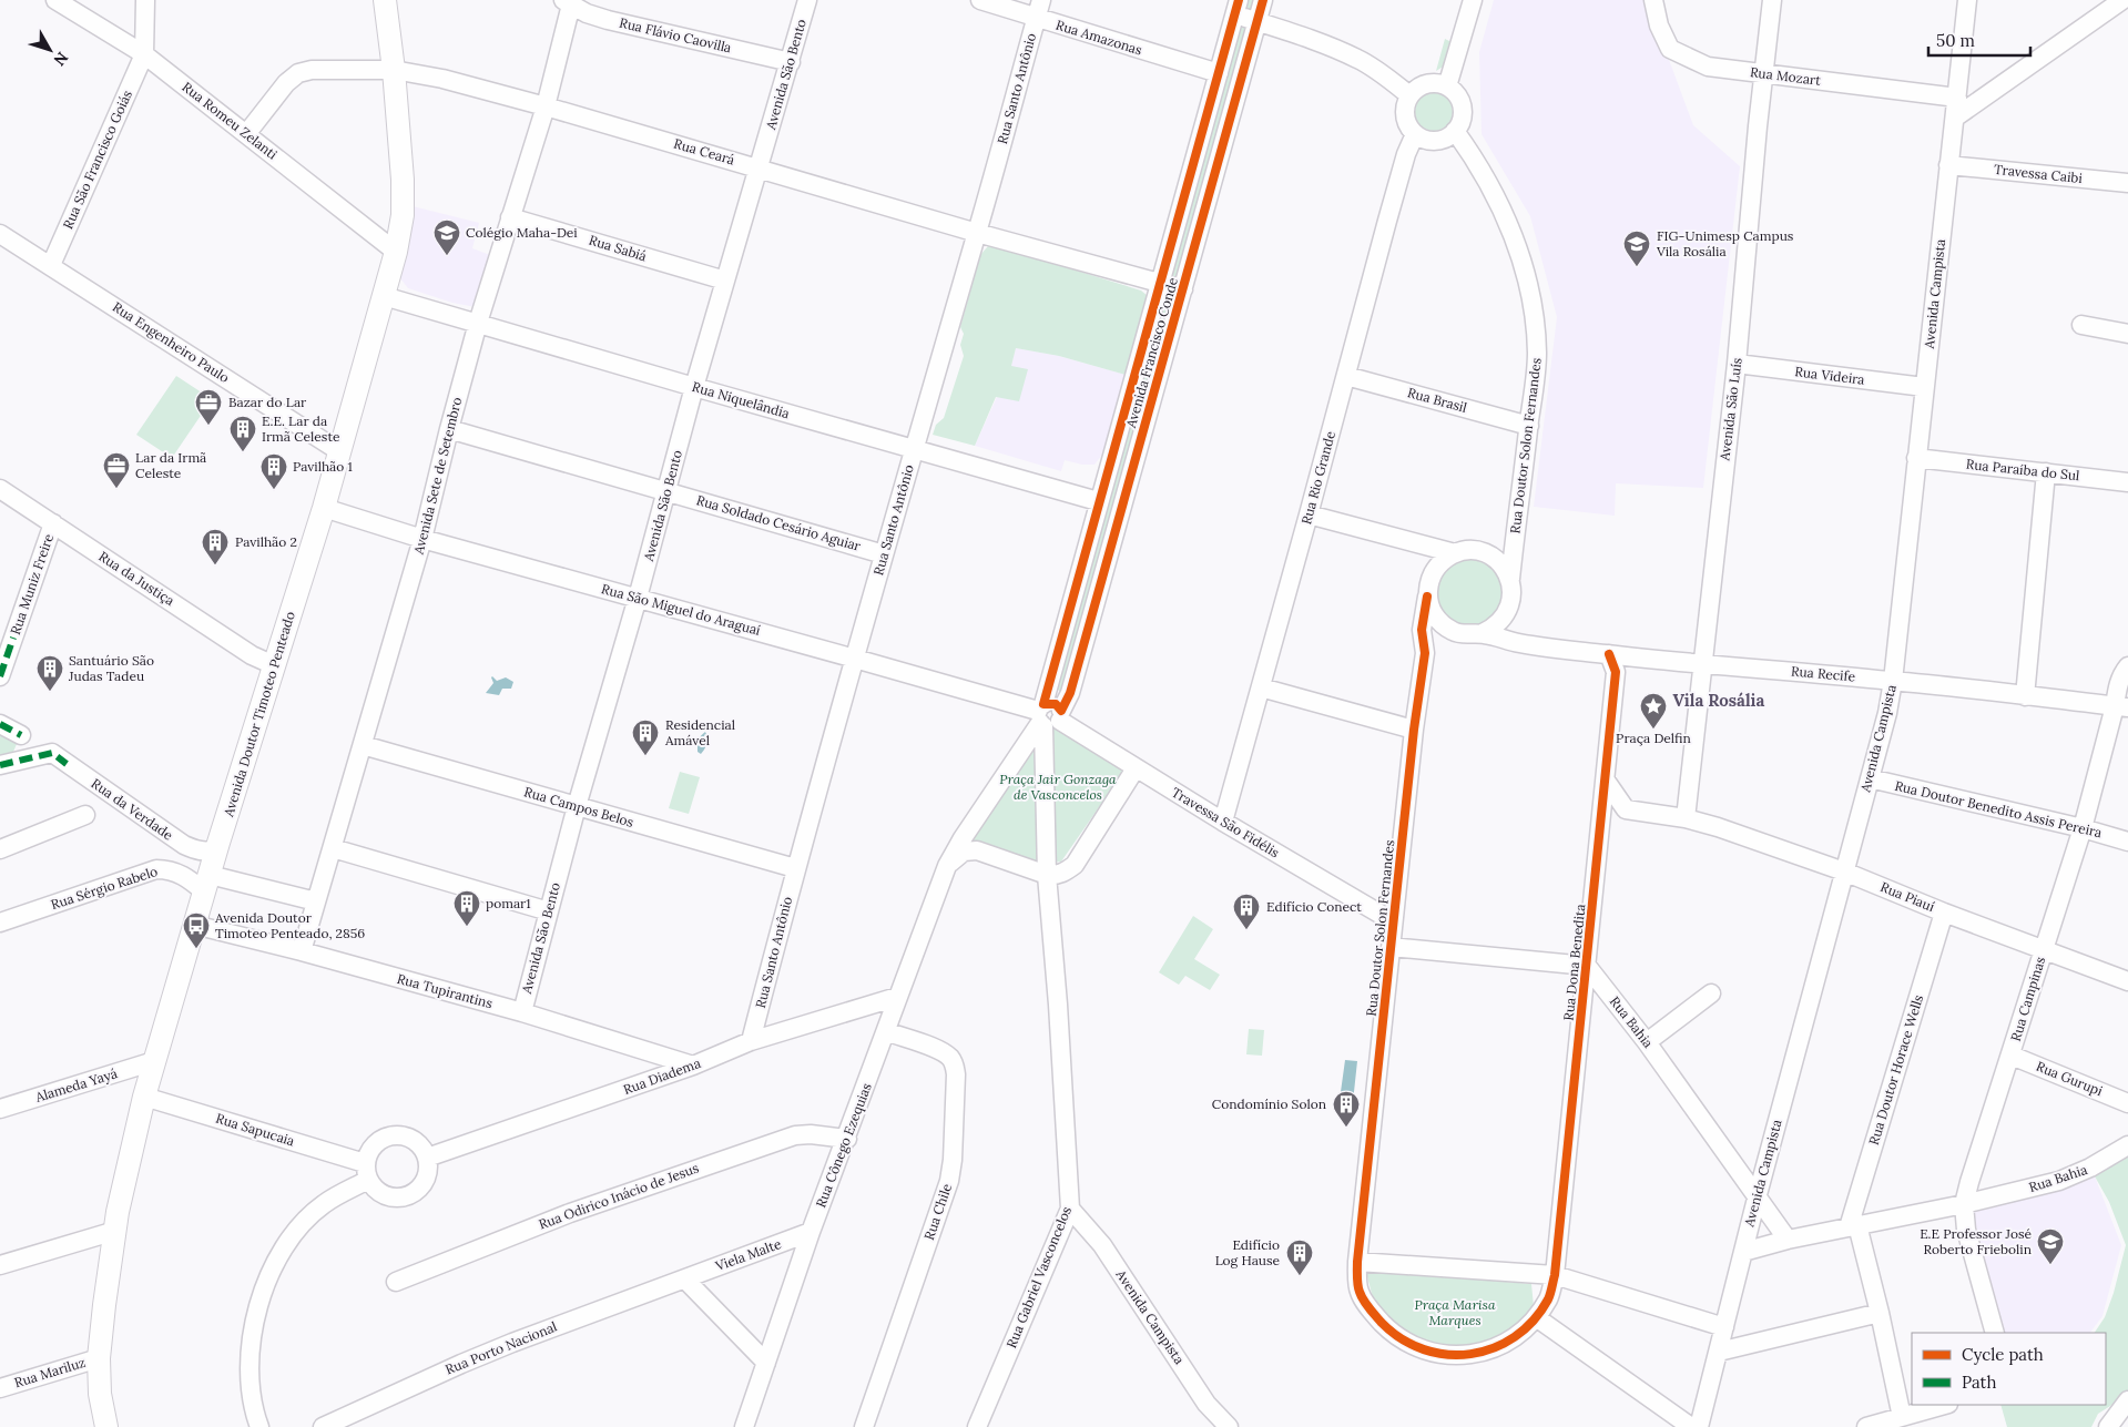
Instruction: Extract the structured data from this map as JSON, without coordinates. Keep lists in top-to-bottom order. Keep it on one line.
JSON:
{"streets":{"main road":["Avenida Doutor Timoteo Penteado"],"street":["Rua Flávio Caovilla","Rua Amazonas","Avenida São Bento","Rua Mozart","Rua Santo Antônio","Rua Romeu Zelanti","Rua Ceará","Rua São Francisco Goiás","Travessa Caibi","Rua Sabiá","Avenida Campista","Rua Engenheiro Paulo","Avenida Francisco Conde","Rua Videira","Rua Niquelândia","Rua Brasil","Avenida São Luís","Rua Doutor Solon Fernandes","Rua Paraíba do Sul","Avenida Sete de Setembro","Rua Rio Grande","Rua Soldado Cesário Aguiar","Rua da Justiça","Rua Muniz Freire","Rua São Miguel do Araguaí","Rua Recife","Rua Campos Belos","Rua da Verdade","Rua Doutor Benedito Assis Pereira","Travessa São Fidélis","Rua Sérgio Rabelo","Rua Piauí","Rua Dona Benedita","Rua Tupirantins","Rua Campinas","Rua Bahia","Rua Doutor Horace Wells","Rua Diadema","Rua Gurupi","Alameda Yayá","Rua Sapucaia","Rua Cônego Ezequias","Rua Odirico Inácio de Jesus","Rua Chile","Viela Malte","Rua Gabriel Vasconcelos","Rua Porto Nacional","Rua Mariluz"]},"crossings":[["Rua Flávio Caovilla","Avenida São Bento"],["Rua Flávio Caovilla","Avenida Sete de Setembro"],["Rua Amazonas","Rua Santo Antônio"],["Rua Amazonas","Avenida Francisco Conde"],["Avenida São Bento","Rua Ceará"],["Avenida São Bento","Rua Sabiá"],["Avenida São Bento","Rua Niquelândia"],["Avenida São Bento","Rua Soldado Cesário Aguiar"],["Avenida São Bento","Rua São Miguel do Araguaí"],["Avenida São Bento","Rua Campos Belos"],["Avenida São Bento","Rua Tupirantins"],["Rua Mozart","Avenida Campista"],["Rua Mozart","Avenida São Luís"],["Rua Santo Antônio","Rua Ceará"],["Rua Santo Antônio","Rua Niquelândia"],["Rua Santo Antônio","Rua Soldado Cesário Aguiar"],["Rua Santo Antônio","Rua São Miguel do Araguaí"],["Rua Santo Antônio","Rua Campos Belos"],["Rua Santo Antônio","Rua Diadema"],["Rua Romeu Zelanti","Rua Ceará"],["Rua Romeu Zelanti","Rua São Francisco Goiás"],["Rua Romeu Zelanti","Avenida Doutor Timoteo Penteado"],["Rua Ceará","Avenida Francisco Conde"],["Rua Ceará","Avenida Sete de Setembro"],["Rua Ceará","Avenida Doutor Timoteo Penteado"],["Rua São Francisco Goiás","Rua Engenheiro Paulo"],["Travessa Caibi","Avenida Campista"],["Rua Sabiá","Avenida Sete de Setembro"],["Avenida Campista","Rua Videira"],["Avenida Campista","Rua Paraíba do Sul"],["Avenida Campista","Rua Recife"],["Avenida Campista","Rua Doutor Benedito Assis Pereira"],["Avenida Campista","Rua Piauí"],["Avenida Campista","Rua Bahia"],["Avenida Campista","Rua Gabriel Vasconcelos"],["Rua Engenheiro Paulo","Avenida Doutor Timoteo Penteado"],["Avenida Francisco Conde","Rua Niquelândia"],["Avenida Francisco Conde","Rua São Miguel do Araguaí"],["Avenida Francisco Conde","Travessa São Fidélis"],["Avenida Francisco Conde","Rua Cônego Ezequias"],["Avenida Francisco Conde","Rua Gabriel Vasconcelos"],["Rua Videira","Avenida São Luís"],["Rua Niquelândia","Avenida Sete de Setembro"],["Rua Niquelândia","Avenida Doutor Timoteo Penteado"],["Rua Brasil","Rua Doutor Solon Fernandes"],["Rua Brasil","Rua Rio Grande"],["Avenida São Luís","Rua Recife"],["Avenida São Luís","Rua Piauí"],["Rua Doutor Solon Fernandes","Rua Rio Grande"],["Rua Doutor Solon Fernandes","Rua Recife"],["Rua Doutor Solon Fernandes","Travessa São Fidélis"],["Avenida Sete de Setembro","Rua Soldado Cesário Aguiar"],["Avenida Sete de Setembro","Rua São Miguel do Araguaí"],["Avenida Sete de Setembro","Rua Campos Belos"],["Avenida Sete de Setembro","Rua Tupirantins"],["Rua Rio Grande","Travessa São Fidélis"],["Rua da Justiça","Rua Muniz Freire"],["Rua da Justiça","Avenida Doutor Timoteo Penteado"],["Rua São Miguel do Araguaí","Avenida Doutor Timoteo Penteado"],["Rua São Miguel do Araguaí","Travessa São Fidélis"],["Rua São Miguel do Araguaí","Rua Cônego Ezequias"],["Rua São Miguel do Araguaí","Rua Gabriel Vasconcelos"],["Rua Recife","Rua Dona Benedita"],["Rua Recife","Rua Campinas"],["Avenida Doutor Timoteo Penteado","Rua da Verdade"],["Avenida Doutor Timoteo Penteado","Rua Sérgio Rabelo"],["Avenida Doutor Timoteo Penteado","Rua Tupirantins"],["Avenida Doutor Timoteo Penteado","Alameda Yayá"],["Avenida Doutor Timoteo Penteado","Rua Sapucaia"],["Avenida Doutor Timoteo Penteado","Rua Mariluz"],["Rua Doutor Benedito Assis Pereira","Rua Campinas"],["Travessa São Fidélis","Rua Cônego Ezequias"],["Travessa São Fidélis","Rua Gabriel Vasconcelos"],["Rua Piauí","Rua Campinas"],["Rua Piauí","Rua Doutor Horace Wells"],["Rua Dona Benedita","Rua Bahia"],["Rua Tupirantins","Rua Diadema"],["Rua Campinas","Rua Bahia"],["Rua Campinas","Rua Gurupi"],["Rua Bahia","Rua Doutor Horace Wells"],["Rua Diadema","Rua Sapucaia"],["Rua Diadema","Rua Cônego Ezequias"],["Rua Cônego Ezequias","Rua Odirico Inácio de Jesus"],["Rua Cônego Ezequias","Rua Chile"],["Rua Cônego Ezequias","Viela Malte"],["Rua Cônego Ezequias","Rua Gabriel Vasconcelos"],["Viela Malte","Rua Porto Nacional"]],"districts":["Vila Rosália"],"parks":["Praça Jair Gonzaga de Vasconcelos","Praça Marisa Marques"],"places":{"school or university":["Colégio Maha-Dei","FIG-Unimesp Campus Vila Rosália","E.E Professor José Roberto Friebolin"],"office":["Bazar do Lar","Lar da Irmã Celeste"],"building":["E.E. Lar da Irmã Celeste","Pavilhão 1","Pavilhão 2","Santuário São Judas Tadeu","Residencial Amável","pomar1","Edifício Conect","Condomínio Solon","Edifício Log Hause"],"place":["Praça Delfin"],"bus stop":["Avenida Doutor Timoteo Penteado, 2856"]},"legend":["Cycle path","Path"],"scale_bar":"50 m","north":"bottom right"}
